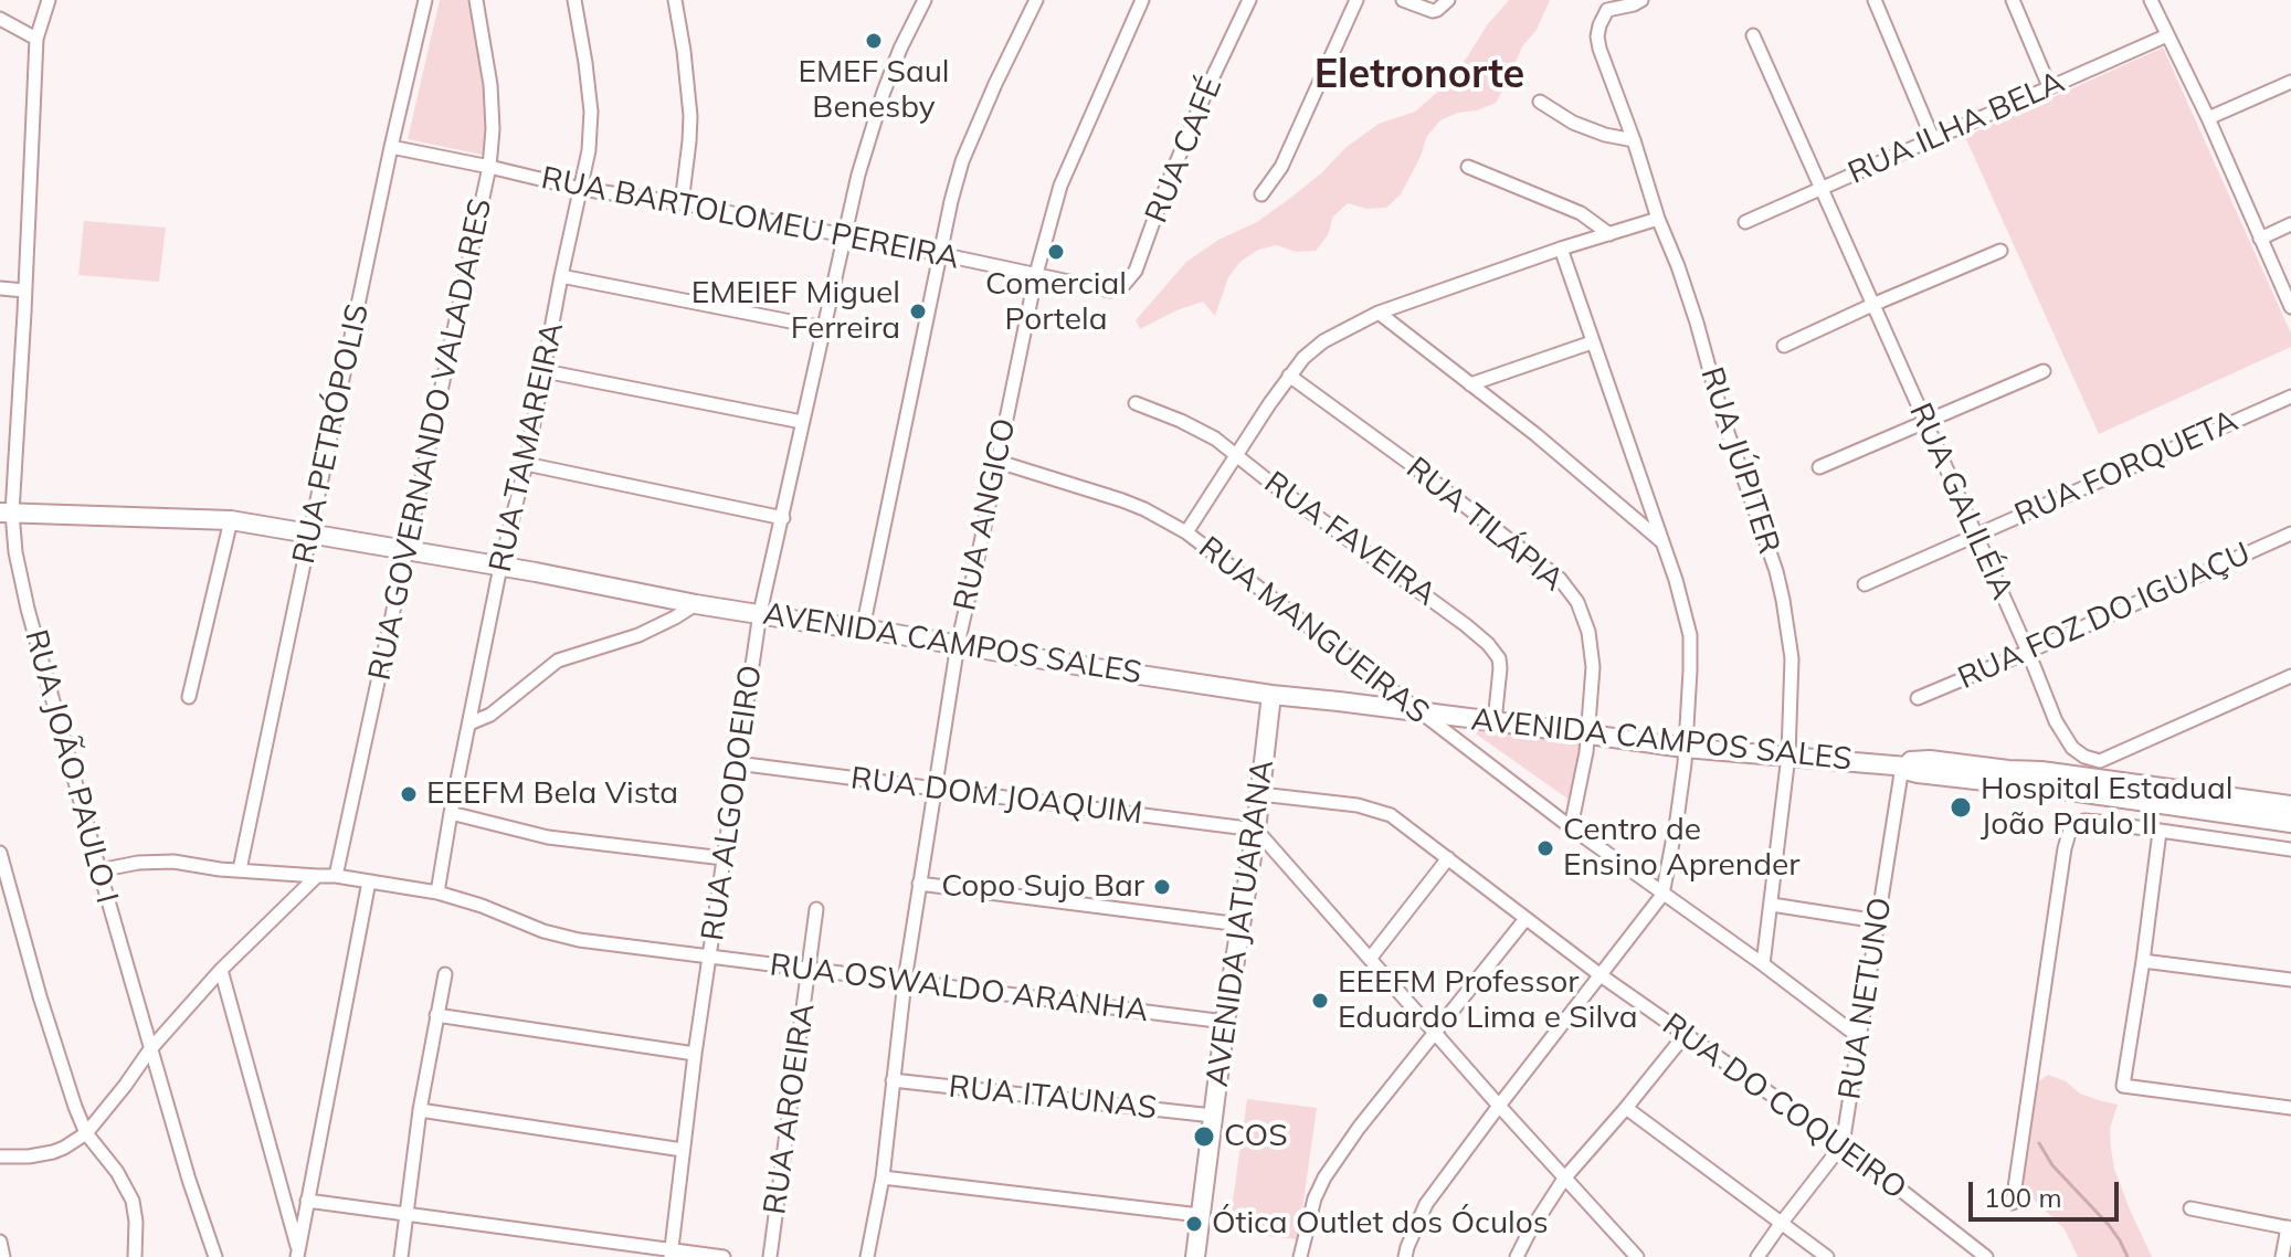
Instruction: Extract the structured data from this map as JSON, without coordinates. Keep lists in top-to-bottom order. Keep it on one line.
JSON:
{"streets":{"street":["RUA ILHA BELA","RUA CAFÉ","RUA BARTOLOMEU PEREIRA","RUA PETRÓPOLIS","RUA GOVERNANDO VALADARES","RUA TAMAREIRA","RUA JÚPITER","RUA FORQUETA","RUA GALILÉIA","RUA ANGICO","RUA TILÁPIA","RUA FAVEIRA","RUA FOZ DO IGUAÇU","RUA MANGUEIRAS","AVENIDA CAMPOS SALES","RUA JOÃO PAULO I","RUA DOM JOAQUIM","RUA ALGODOEIRO","AVENIDA JATUARANA","RUA OSWALDO ARANHA","RUA NETUNO","RUA ITAUNAS","RUA DO COQUEIRO","RUA AROEIRA"]},"crossings":[["RUA ILHA BELA","RUA GALILÉIA"],["RUA CAFÉ","RUA BARTOLOMEU PEREIRA"],["RUA BARTOLOMEU PEREIRA","RUA PETRÓPOLIS"],["RUA BARTOLOMEU PEREIRA","RUA GOVERNANDO VALADARES"],["RUA BARTOLOMEU PEREIRA","RUA TAMAREIRA"],["RUA BARTOLOMEU PEREIRA","RUA ANGICO"],["RUA BARTOLOMEU PEREIRA","RUA ALGODOEIRO"],["RUA PETRÓPOLIS","AVENIDA CAMPOS SALES"],["RUA GOVERNANDO VALADARES","AVENIDA CAMPOS SALES"],["RUA GOVERNANDO VALADARES","RUA OSWALDO ARANHA"],["RUA TAMAREIRA","AVENIDA CAMPOS SALES"],["RUA TAMAREIRA","RUA OSWALDO ARANHA"],["RUA JÚPITER","RUA MANGUEIRAS"],["RUA JÚPITER","AVENIDA CAMPOS SALES"],["RUA FORQUETA","RUA GALILÉIA"],["RUA GALILÉIA","RUA FOZ DO IGUAÇU"],["RUA ANGICO","RUA MANGUEIRAS"],["RUA ANGICO","AVENIDA CAMPOS SALES"],["RUA ANGICO","RUA DOM JOAQUIM"],["RUA ANGICO","RUA OSWALDO ARANHA"],["RUA ANGICO","RUA ITAUNAS"],["RUA TILÁPIA","RUA MANGUEIRAS"],["RUA TILÁPIA","AVENIDA CAMPOS SALES"],["RUA FAVEIRA","AVENIDA CAMPOS SALES"],["RUA MANGUEIRAS","AVENIDA CAMPOS SALES"],["RUA MANGUEIRAS","RUA NETUNO"],["AVENIDA CAMPOS SALES","RUA JOÃO PAULO I"],["AVENIDA CAMPOS SALES","RUA ALGODOEIRO"],["AVENIDA CAMPOS SALES","AVENIDA JATUARANA"],["AVENIDA CAMPOS SALES","RUA NETUNO"],["RUA DOM JOAQUIM","RUA ALGODOEIRO"],["RUA DOM JOAQUIM","AVENIDA JATUARANA"],["RUA ALGODOEIRO","RUA OSWALDO ARANHA"],["AVENIDA JATUARANA","RUA OSWALDO ARANHA"],["AVENIDA JATUARANA","RUA ITAUNAS"],["AVENIDA JATUARANA","RUA DO COQUEIRO"],["RUA OSWALDO ARANHA","RUA AROEIRA"],["RUA NETUNO","RUA DO COQUEIRO"]],"districts":["Eletronorte"],"places":["EMEF Saul Benesby","Comercial Portela","EMEIEF Miguel Ferreira","EEEFM Bela Vista","Hospital Estadual João Paulo II","Centro de Ensino Aprender","Copo Sujo Bar","EEEFM Professor Eduardo Lima e Silva","COS","Ótica Outlet dos Óculos"],"scale_bar":"100 m"}
